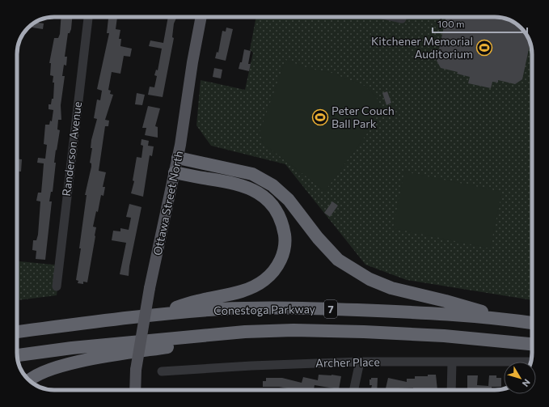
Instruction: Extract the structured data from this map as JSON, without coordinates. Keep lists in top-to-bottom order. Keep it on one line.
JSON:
{"streets":{"highway":["7","Conestoga Parkway"],"main road":["Ottawa Street North"],"street":["Randerson Avenue","Archer Place"]},"places":{"sports":["Kitchener Memorial Auditorium","Peter Couch Ball Park"]},"scale_bar":"100 m","north":"bottom right"}
